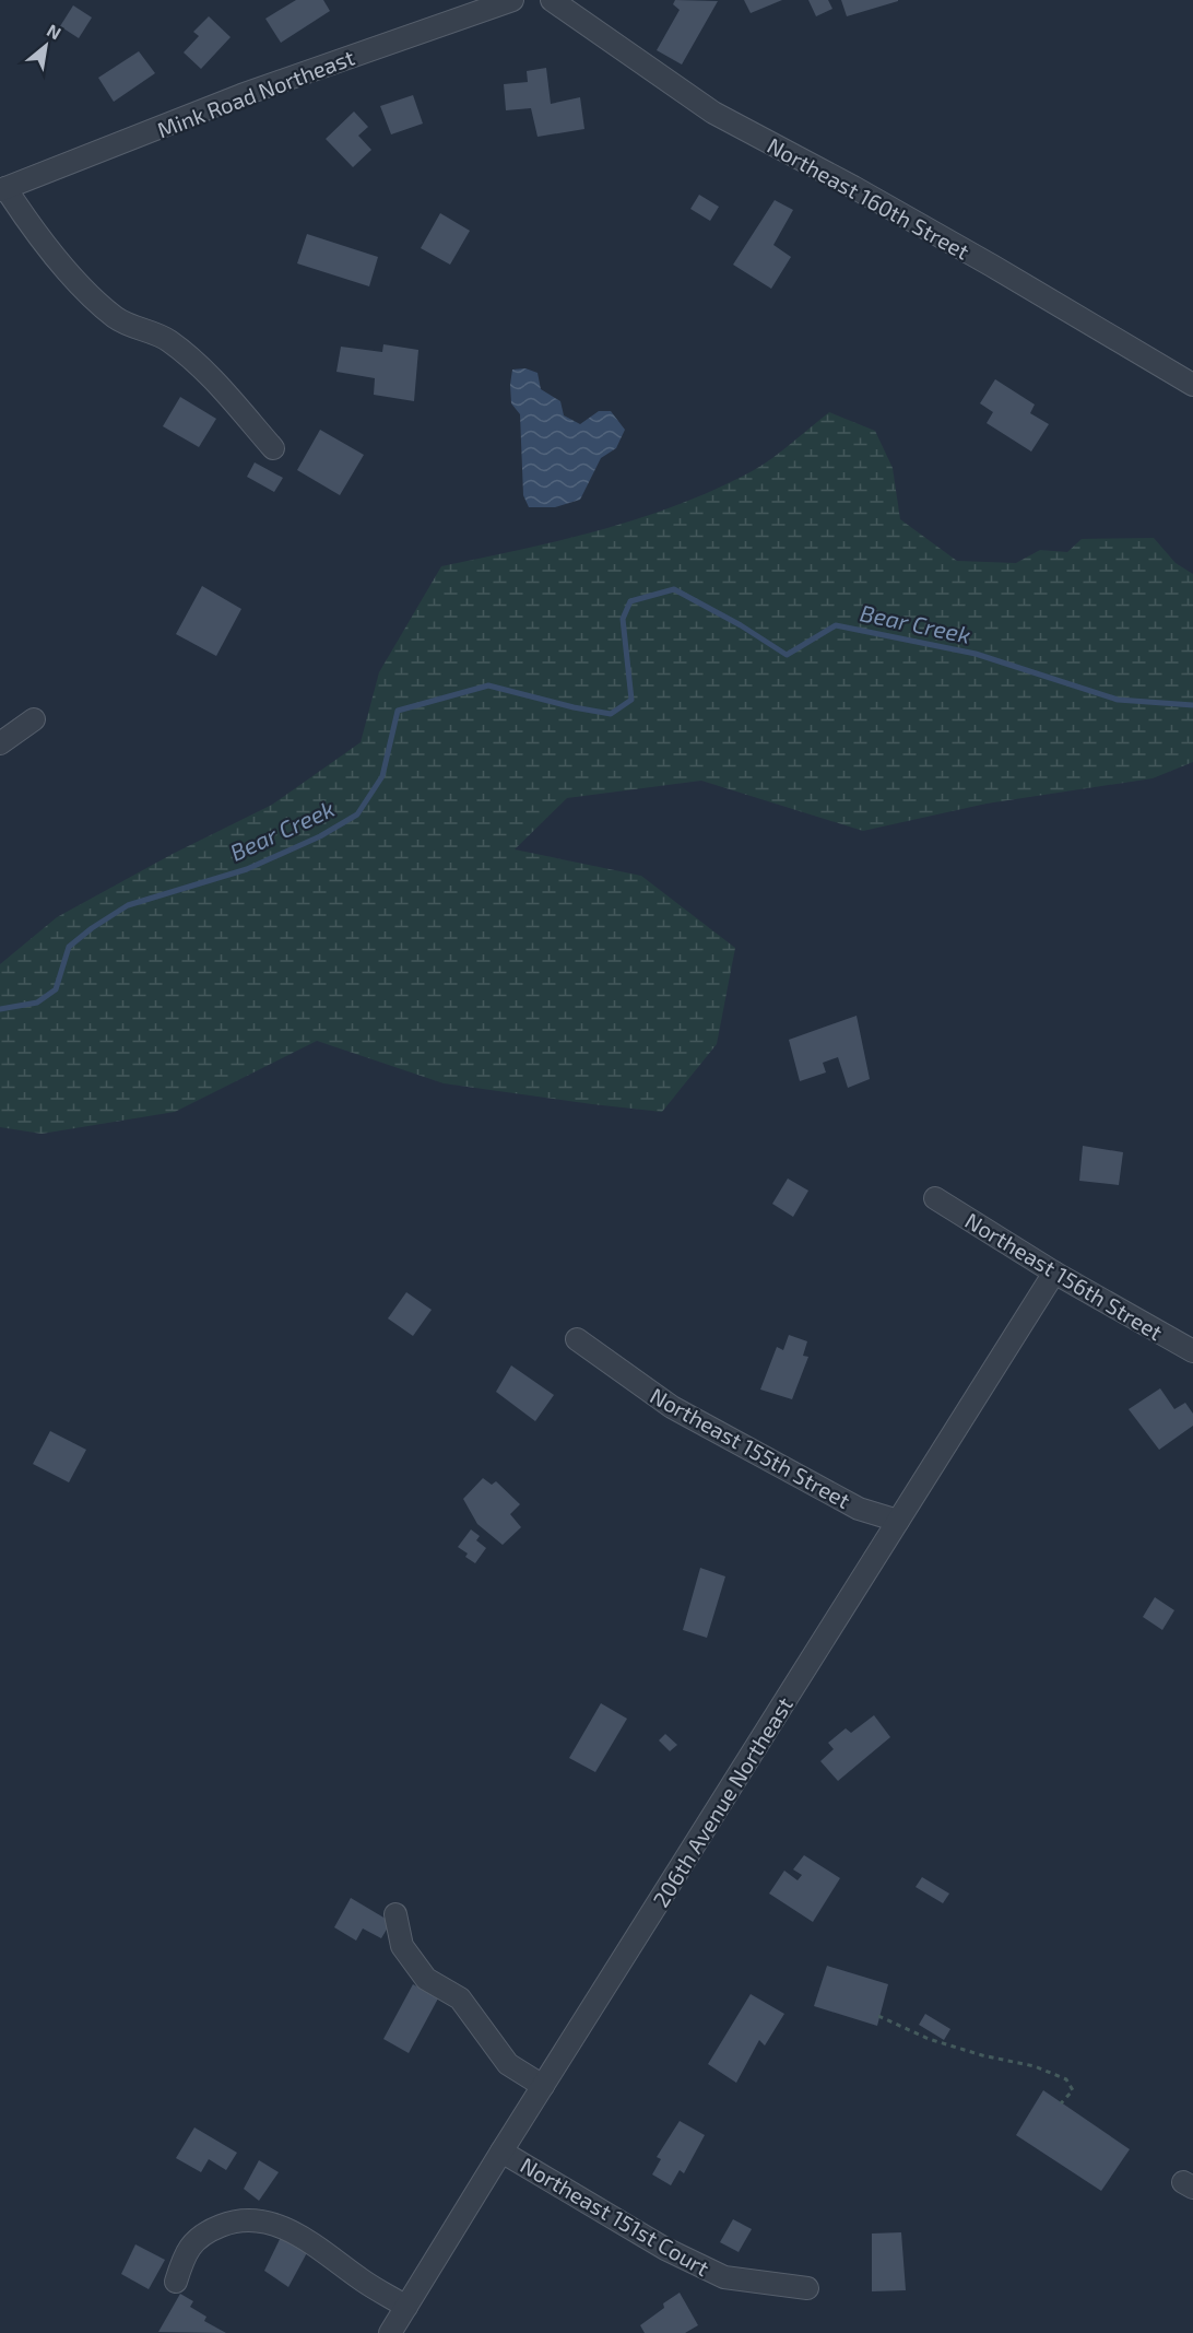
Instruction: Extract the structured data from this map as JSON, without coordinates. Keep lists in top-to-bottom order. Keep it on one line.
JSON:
{"streets":{"street":["Mink Road Northeast","Northeast 160th Street","Northeast 156th Street","Northeast 155th Street","206th Avenue Northeast","Northeast 151st Court"]},"crossings":[["Northeast 156th Street","206th Avenue Northeast"],["Northeast 155th Street","206th Avenue Northeast"],["206th Avenue Northeast","Northeast 151st Court"]],"water":["Bear Creek"],"north":"top right"}
